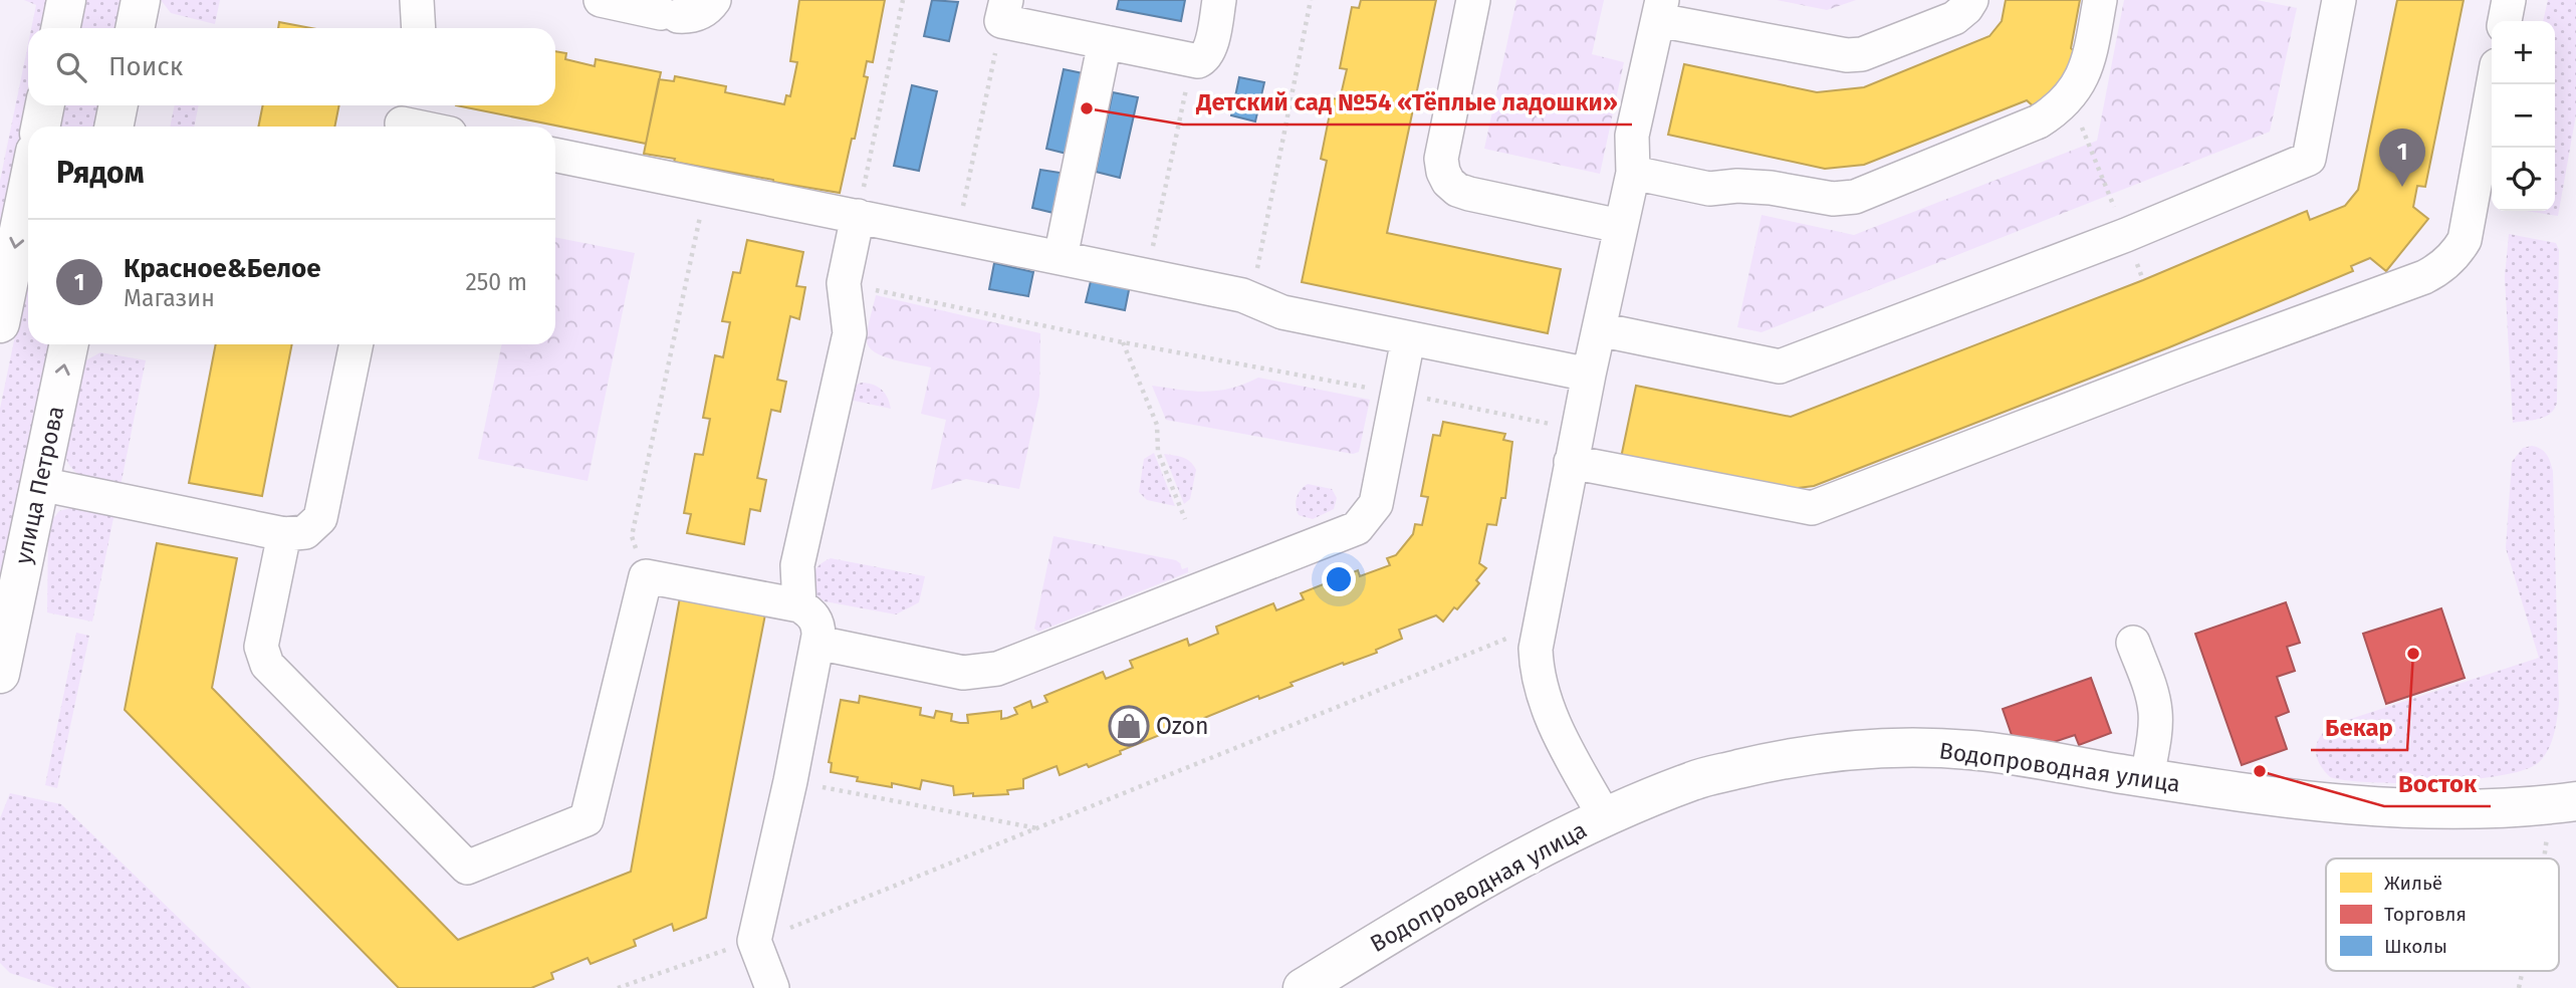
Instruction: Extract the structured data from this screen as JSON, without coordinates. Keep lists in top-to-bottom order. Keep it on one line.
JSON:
{"streets":{"main road":["улица Петрова","Водопроводная улица"]},"one_way":["улица Петрова"],"places":{"other":["Детский сад №54 «Тёплые ладошки»","Бекар","Восток"],"shop":["Ozon"]},"legend":["Жильё","Торговля","Школы"],"page":{"map_buttons":["+","−"],"search":"Поиск","heading":"Рядом","pins":"1","list":[{"mark":"1","name":"Красное&Белое","note":"Магазин","value":"250 m"}]}}
